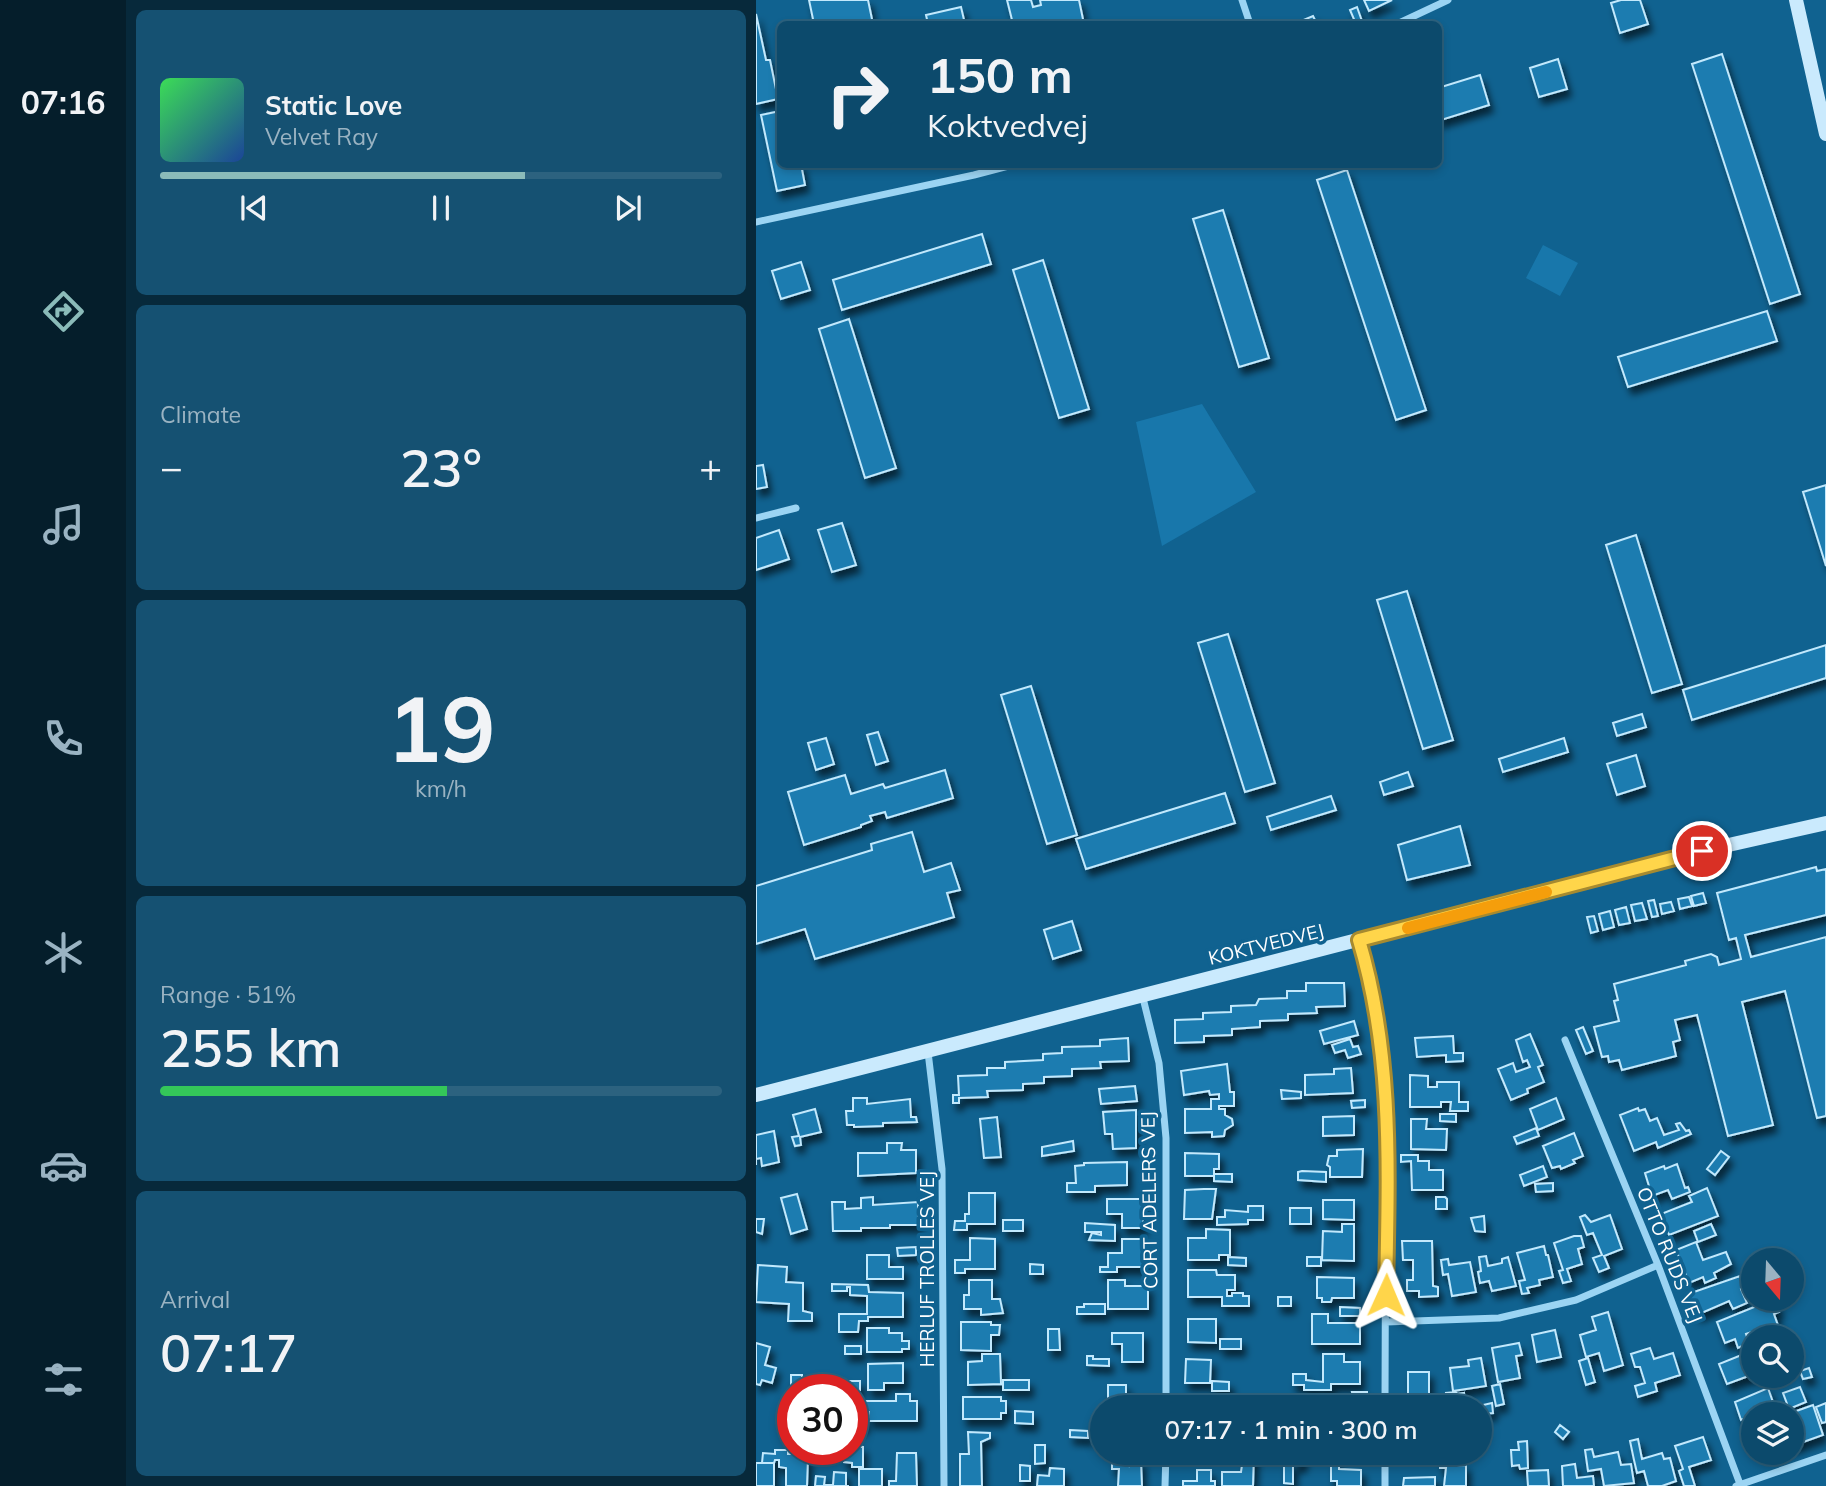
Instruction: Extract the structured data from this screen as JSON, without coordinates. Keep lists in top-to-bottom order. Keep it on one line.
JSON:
{"streets":{"street":["KOKTVEDVEJ","CORT ADELERS VEJ","OTTO RUDS VEJ","HERLUF TROLLES VEJ"]},"crossings":[["KOKTVEDVEJ","CORT ADELERS VEJ"],["KOKTVEDVEJ","HERLUF TROLLES VEJ"]],"north":"bottom","page":{"tabs":"07:16","turn":["150 m","Koktvedvej"],"song":["Static Love","Velvet Ray"],"tile":["Climate",["19","km/h"],["Range · 51%","255 km"],["Arrival","07:17"]],"heat":["−","23°","+"],"limit":"30","trip":"07:17 · 1 min · 300 m"}}
